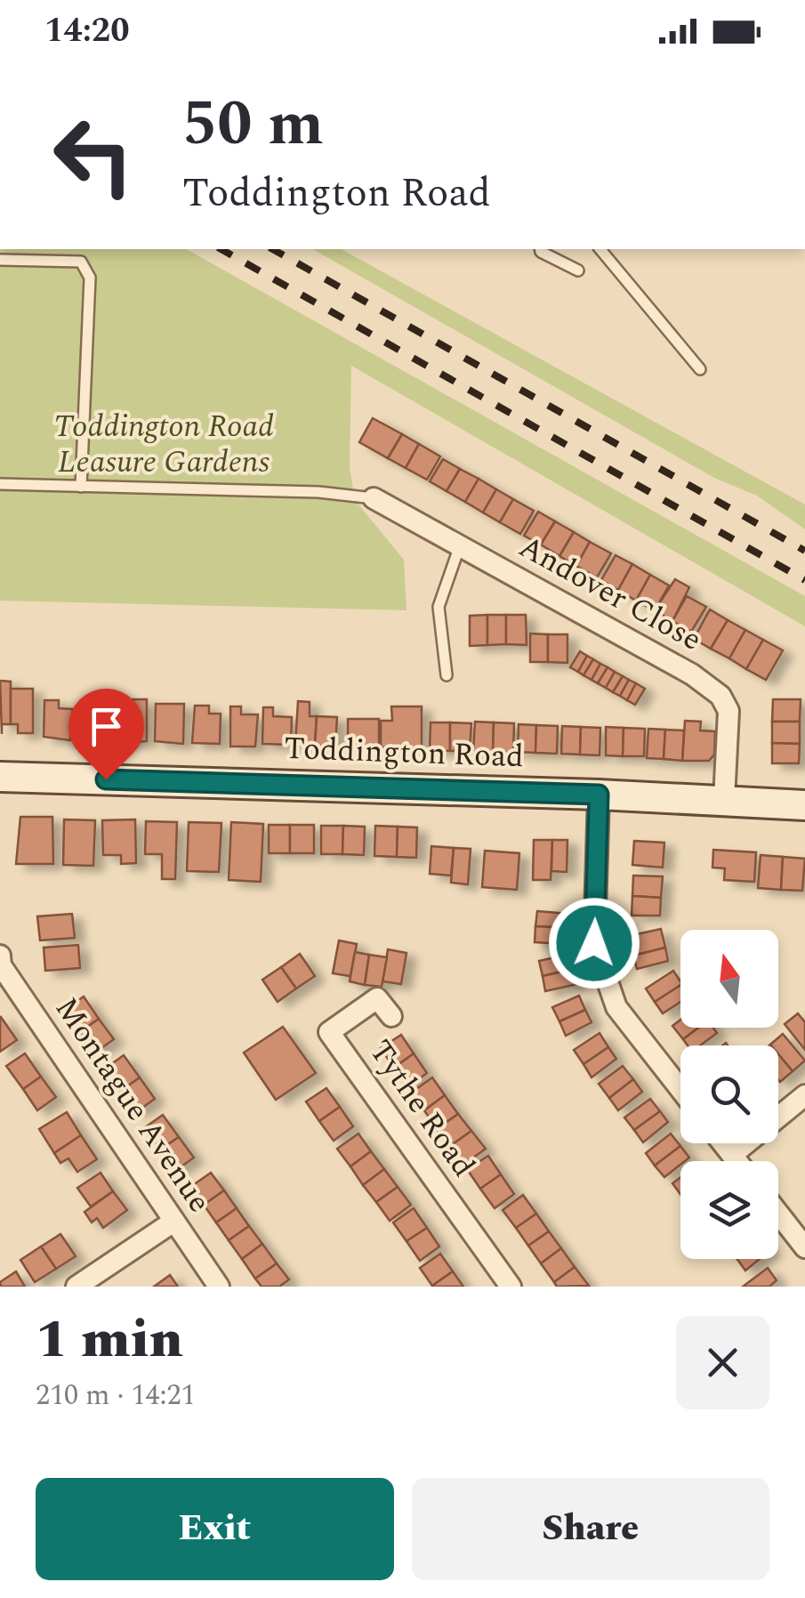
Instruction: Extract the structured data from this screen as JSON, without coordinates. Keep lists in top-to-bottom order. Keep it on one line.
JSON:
{"streets":{"main road":["Toddington Road"],"street":["Andover Close","Montague Avenue","Tythe Road"]},"crossings":[["Andover Close","Toddington Road"]],"parks":["Toddington Road Leasure Gardens"],"north":"top","page":{"status":"14:20","turn":["50 m","Toddington Road"],"heading":["1 min","210 m · 14:21"],"buttons":["Exit","Share"]}}
